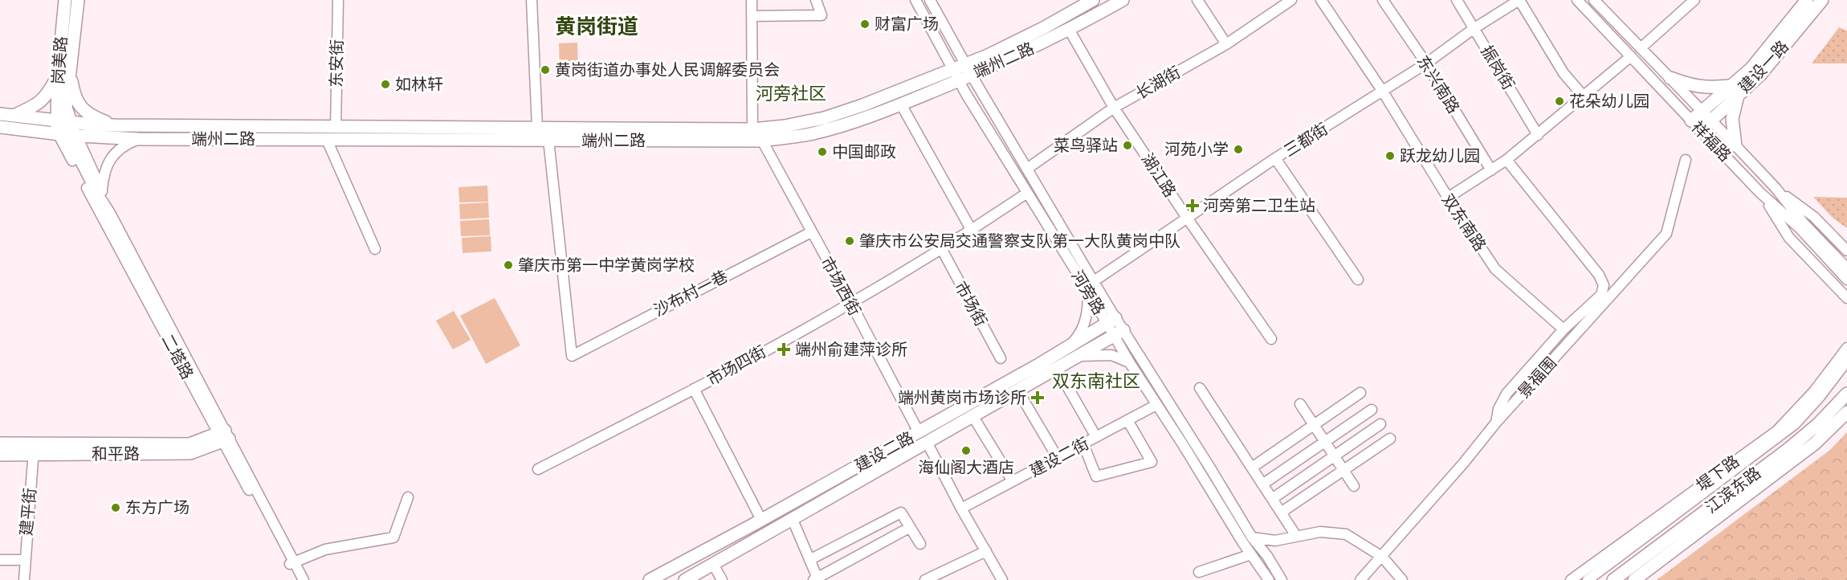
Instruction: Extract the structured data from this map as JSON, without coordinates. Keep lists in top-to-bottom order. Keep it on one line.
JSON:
{"streets":{"main road":["岗美路","端州二路","建设一路","建设二路","和平路","江滨东路"],"street":["东安街","振岗街","长湖街","东兴南路","三都街","祥福路","湖江路","双东南路","市场西街","河旁路","沙布村一巷","市场街","二塔路","市场四街","景福围","建设二街","堤下路","建平街"]},"crossings":[["岗美路","端州二路"],["岗美路","二塔路"],["端州二路","东安街"],["端州二路","湖江路"],["端州二路","市场西街"],["端州二路","河旁路"],["端州二路","沙布村一巷"],["端州二路","二塔路"],["建设一路","祥福路"],["振岗街","三都街"],["长湖街","湖江路"],["长湖街","河旁路"],["东兴南路","三都街"],["三都街","湖江路"],["三都街","双东南路"],["三都街","河旁路"],["市场西街","沙布村一巷"],["市场西街","市场四街"],["市场西街","建设二路"],["河旁路","市场四街"],["河旁路","建设二路"],["河旁路","建设二街"],["市场街","市场四街"],["二塔路","和平路"],["和平路","建平街"]],"districts":["黄岗街道","河旁社区","双东南社区"],"places":{"other":["财富广场","黄岗街道办事处人民调解委员会","如林轩","花朵幼儿园","菜鸟驿站","河苑小学","中国邮政","跃龙幼儿园","肇庆市公安局交通警察支队第一大队黄岗中队","肇庆市第一中学黄岗学校","海仙阁大酒店","东方广场"],"health":["河旁第二卫生站","端州俞建萍诊所","端州黄岗市场诊所"]}}
